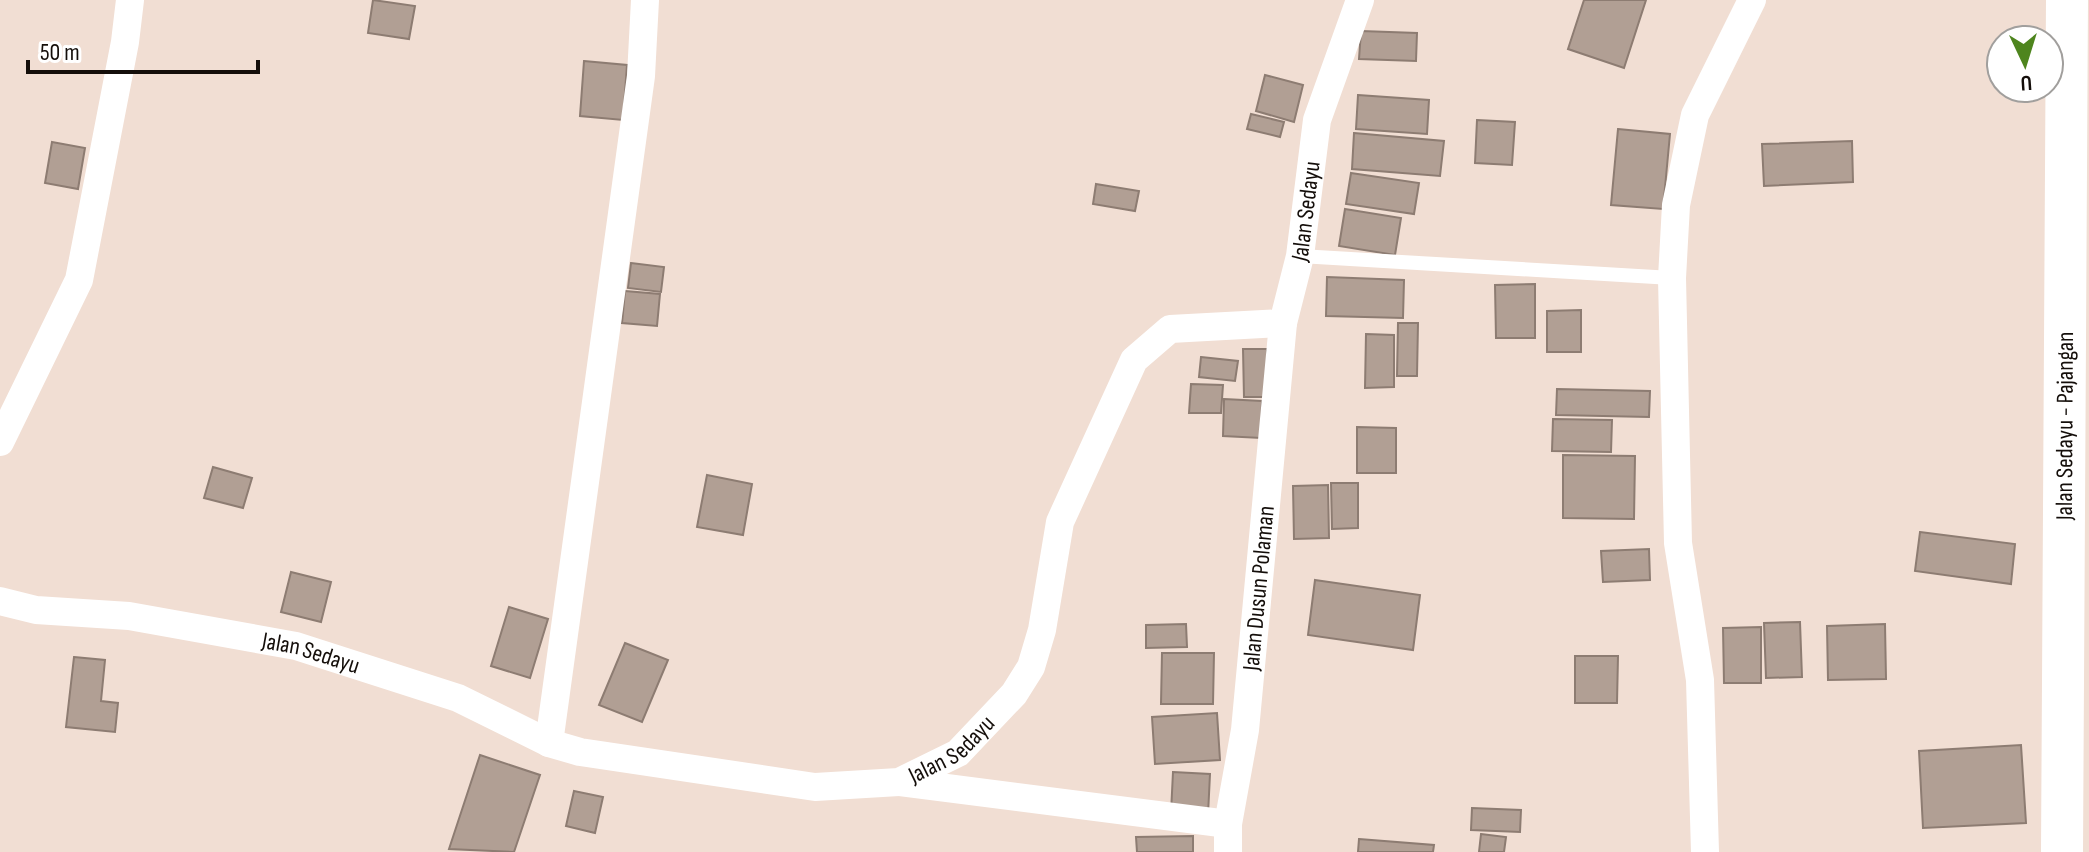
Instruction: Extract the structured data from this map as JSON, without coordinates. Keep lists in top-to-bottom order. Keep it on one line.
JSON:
{"streets":{"main road":["Jalan Sedayu - Pajangan"],"street":["Jalan Sedayu","Jalan Dusun Polaman"]},"crossings":[["Jalan Sedayu","Jalan Dusun Polaman"]],"scale_bar":"50 m","north":"bottom"}
